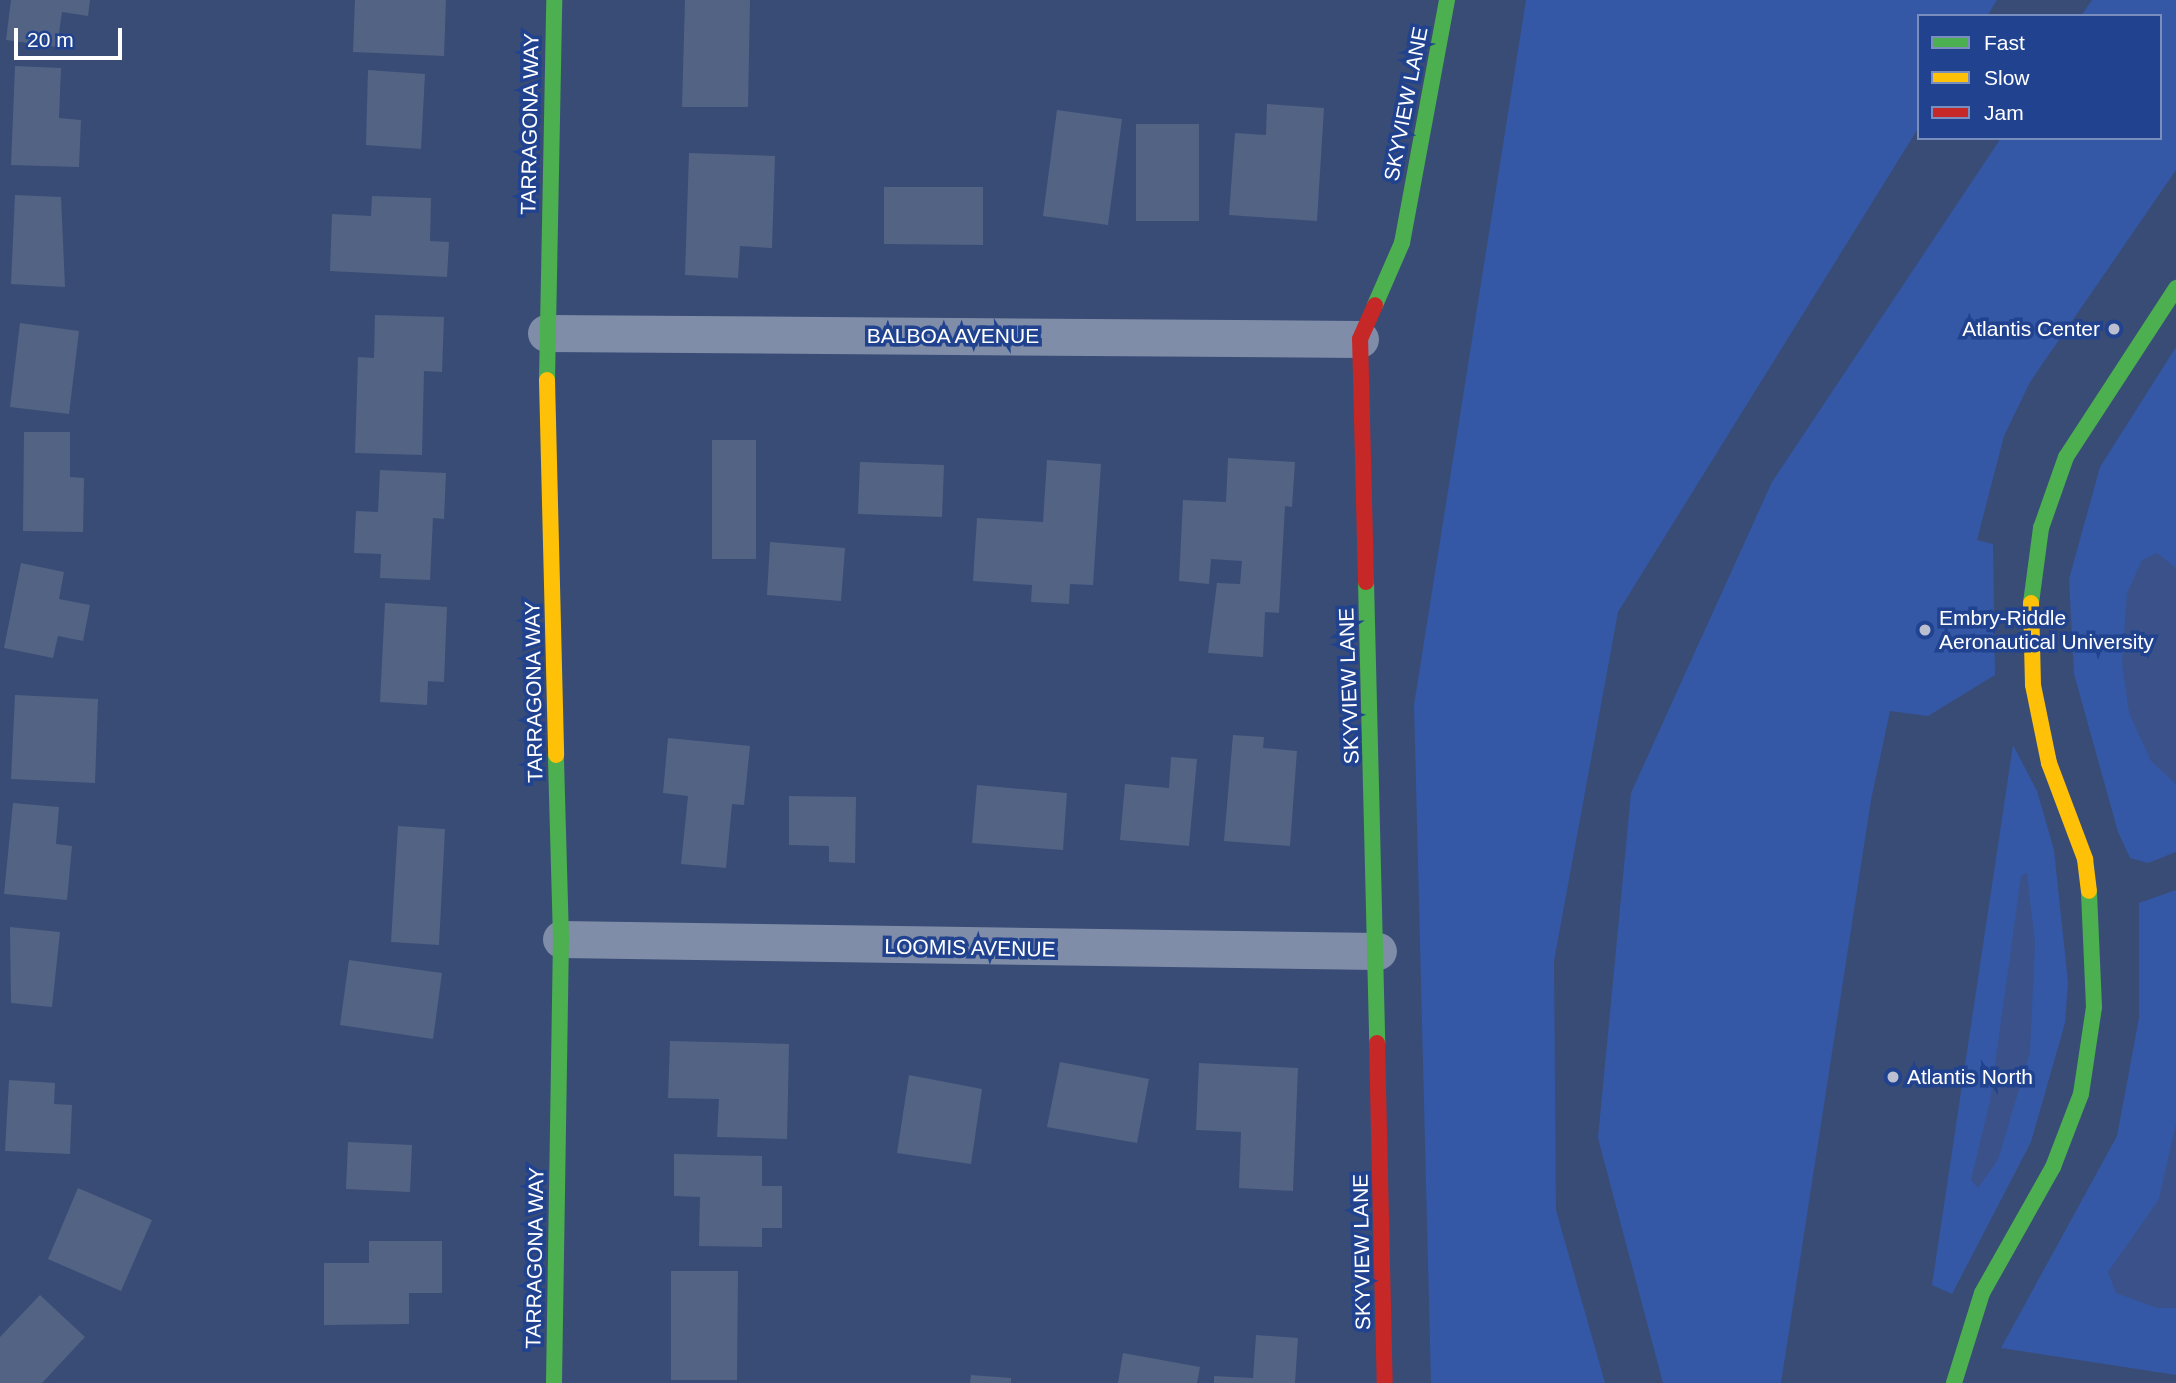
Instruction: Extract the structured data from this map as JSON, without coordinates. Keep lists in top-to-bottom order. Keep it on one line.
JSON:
{"streets":{"street":["SKYVIEW LANE","TARRAGONA WAY","BALBOA AVENUE","LOOMIS AVENUE"]},"crossings":[["SKYVIEW LANE","BALBOA AVENUE"],["SKYVIEW LANE","LOOMIS AVENUE"],["TARRAGONA WAY","BALBOA AVENUE"],["TARRAGONA WAY","LOOMIS AVENUE"]],"places":["Atlantis Center","Embry-Riddle Aeronautical University","Atlantis North"],"legend":["Fast","Slow","Jam"],"scale_bar":"20 m"}
